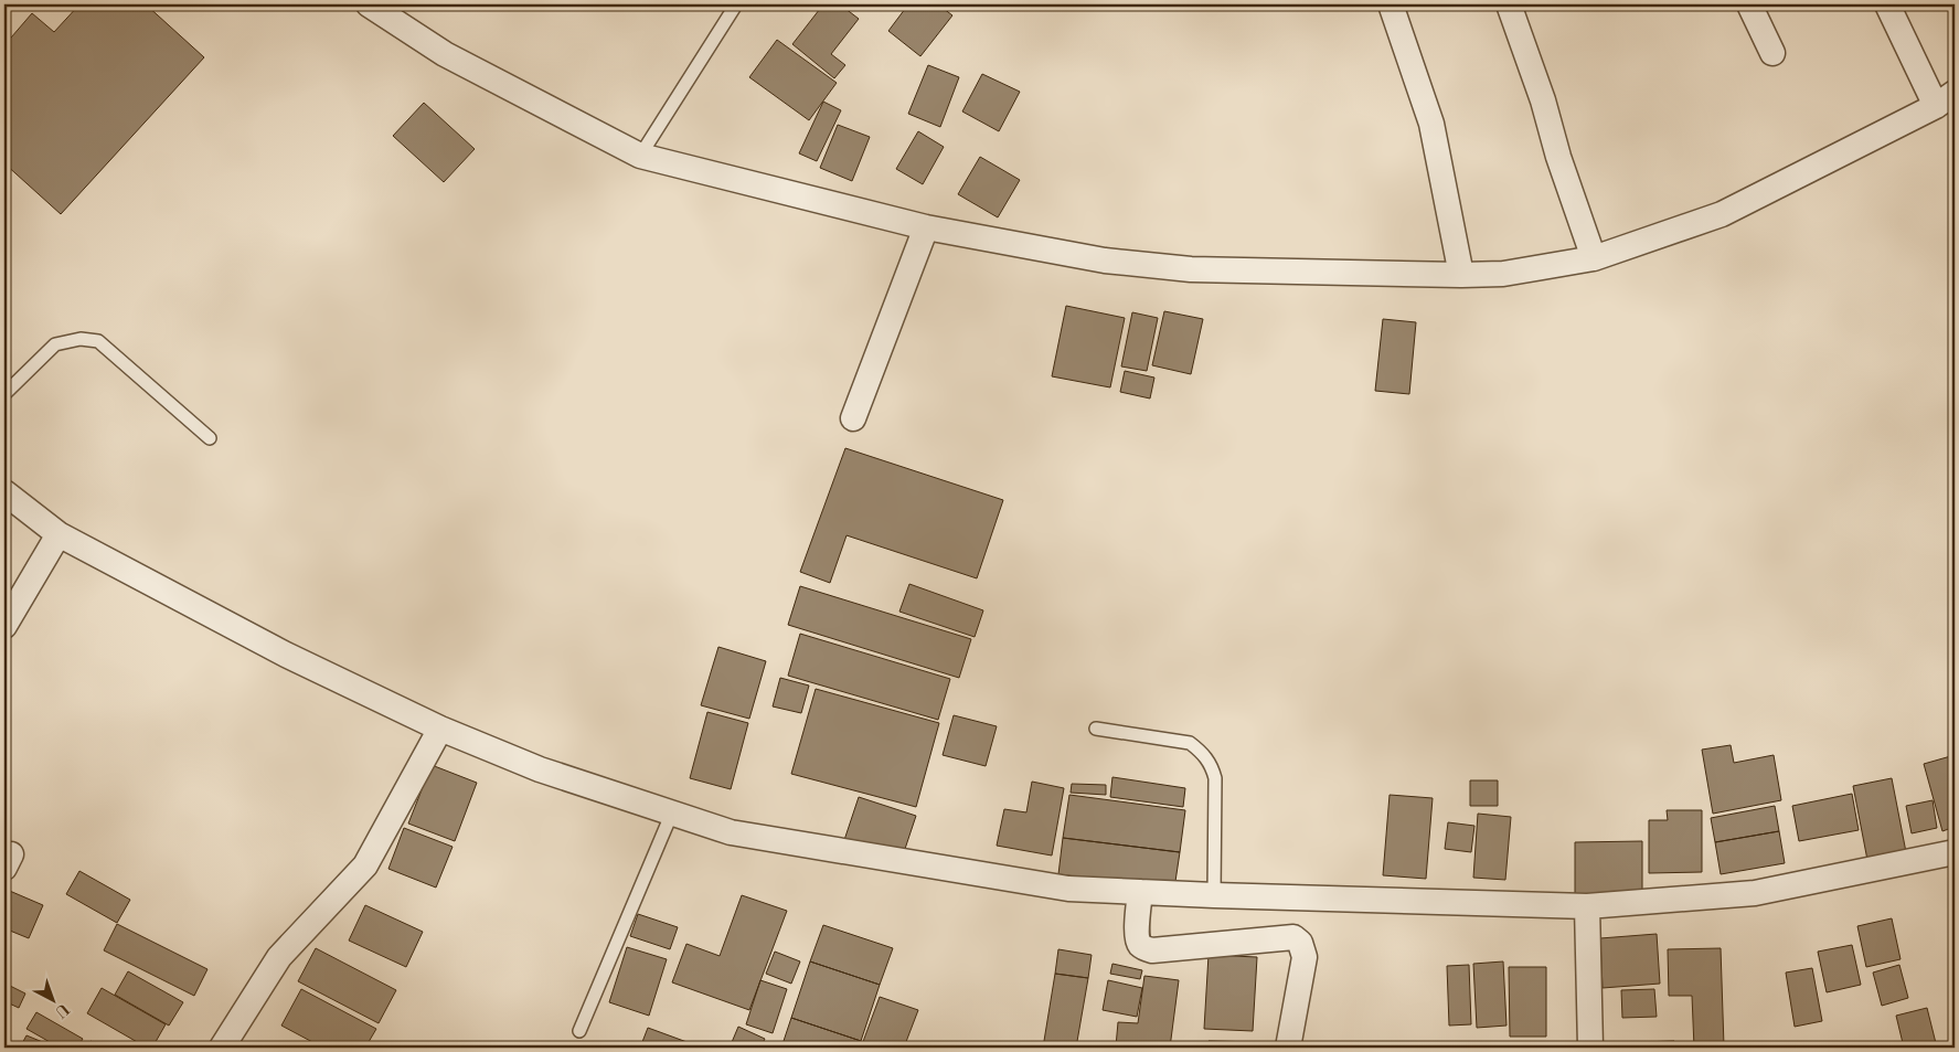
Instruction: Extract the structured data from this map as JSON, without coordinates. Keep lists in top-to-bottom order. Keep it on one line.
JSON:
{"north":"bottom right"}
